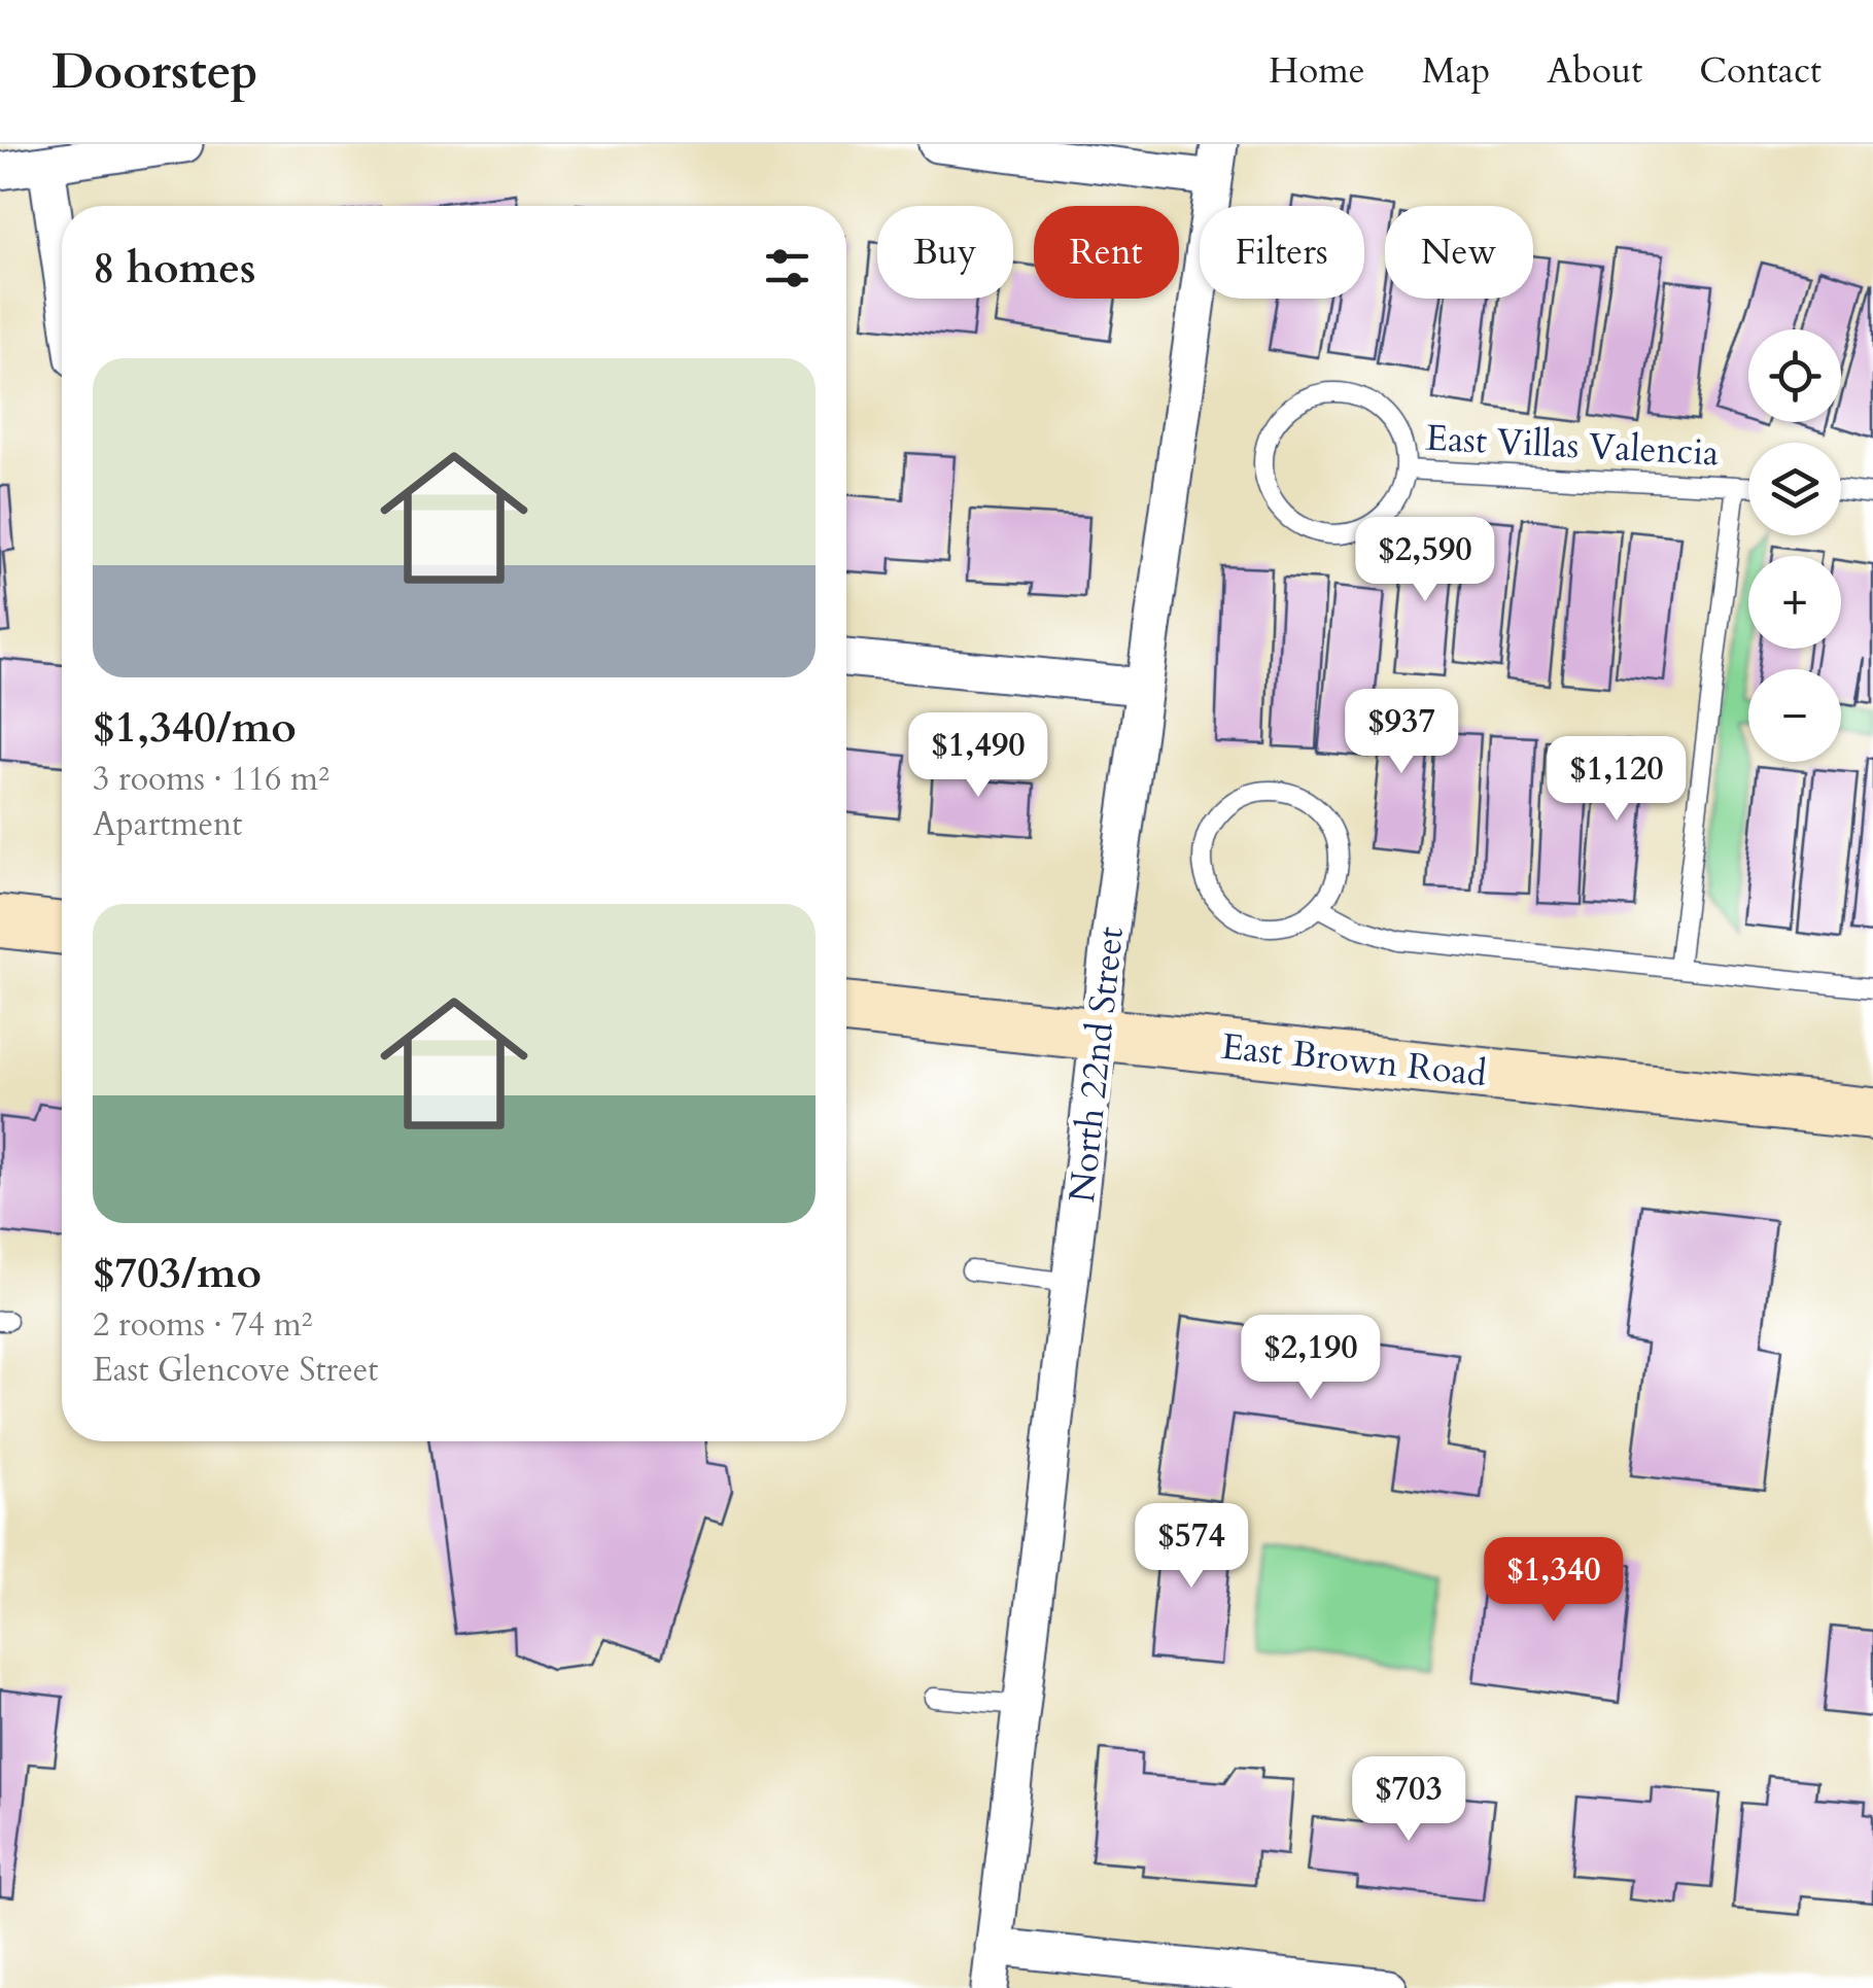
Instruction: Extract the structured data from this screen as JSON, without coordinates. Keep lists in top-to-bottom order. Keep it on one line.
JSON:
{"streets":{"main road":["East Brown Road"],"street":["North 22nd Street"],"lane":["East Villas Valencia"]},"crossings":[["East Brown Road","North 22nd Street"]],"page":{"header":"Doorstep","nav":["Home","Map","About","Contact"],"chip":["Buy","Rent","Filters","New"],"heading":"8 homes","map_buttons":["+","−"],"list":[{"name":"$1,340/mo","note":"3 rooms · 116 m² · Apartment"},{"name":"$703/mo","note":"2 rooms · 74 m² · East Glencove Street"}],"price":["$2,590","$937","$1,490","$1,120","$2,190","$574","$1,340","$703"]}}
